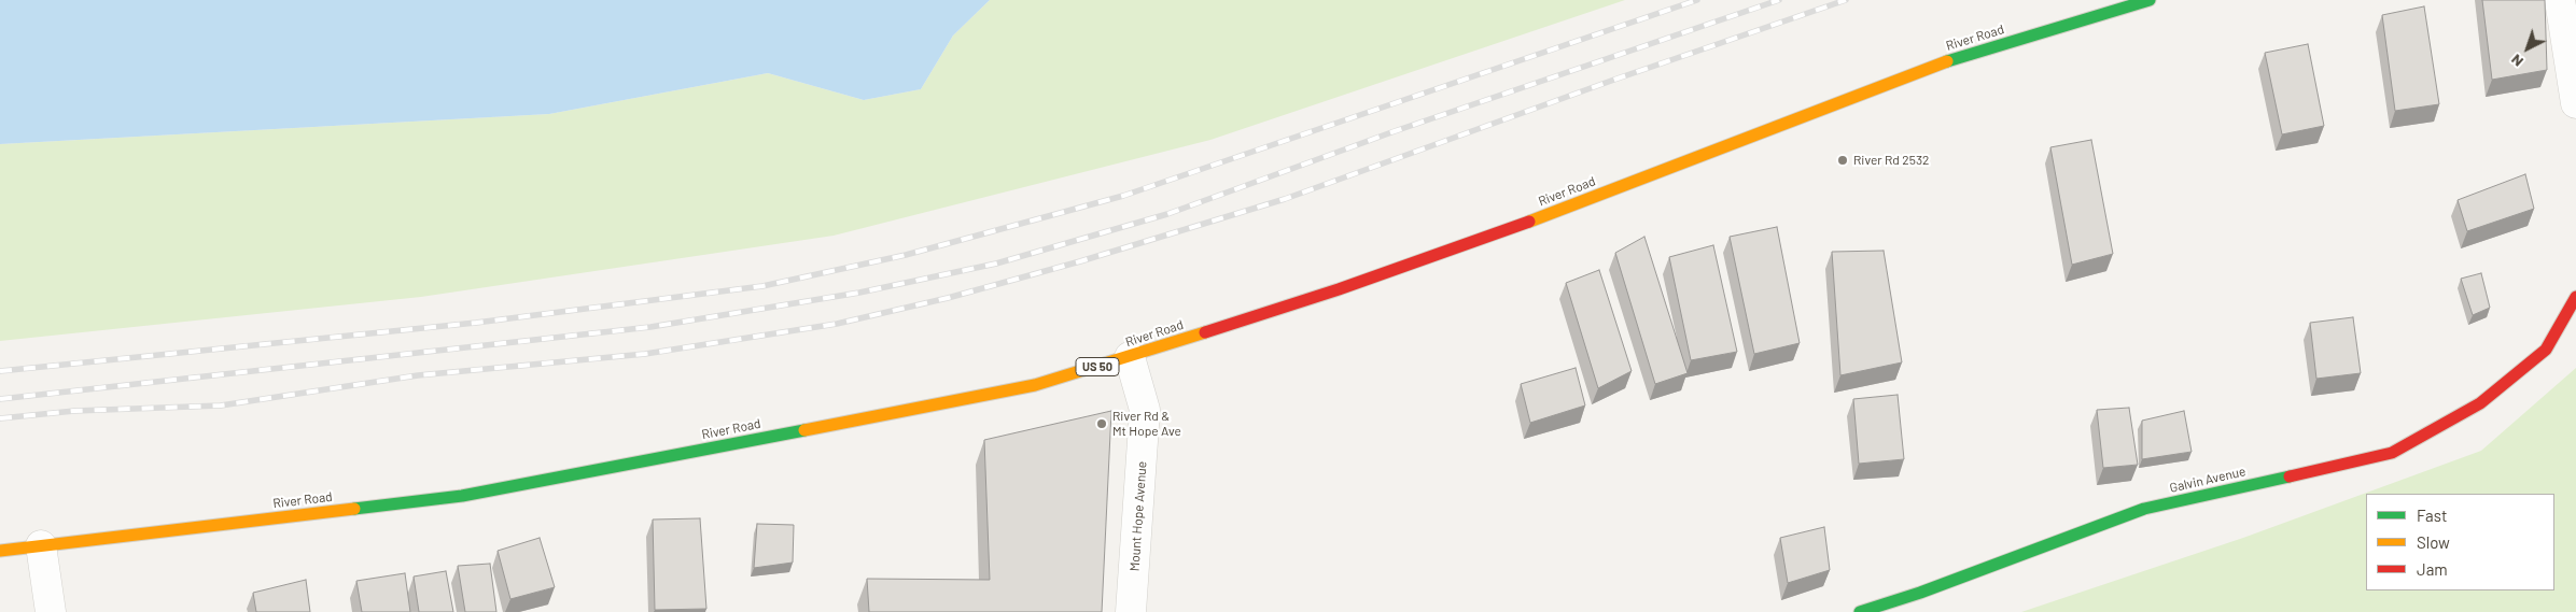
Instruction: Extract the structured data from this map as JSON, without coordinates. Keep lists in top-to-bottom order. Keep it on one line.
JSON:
{"streets":{"main road":["River Road","US 50","Galvin Avenue"],"street":["Mount Hope Avenue"]},"crossings":[["River Road","Mount Hope Avenue"]],"places":["River Rd 2532","River Rd & Mt Hope Ave"],"legend":["Fast","Slow","Jam"],"north":"bottom left"}
